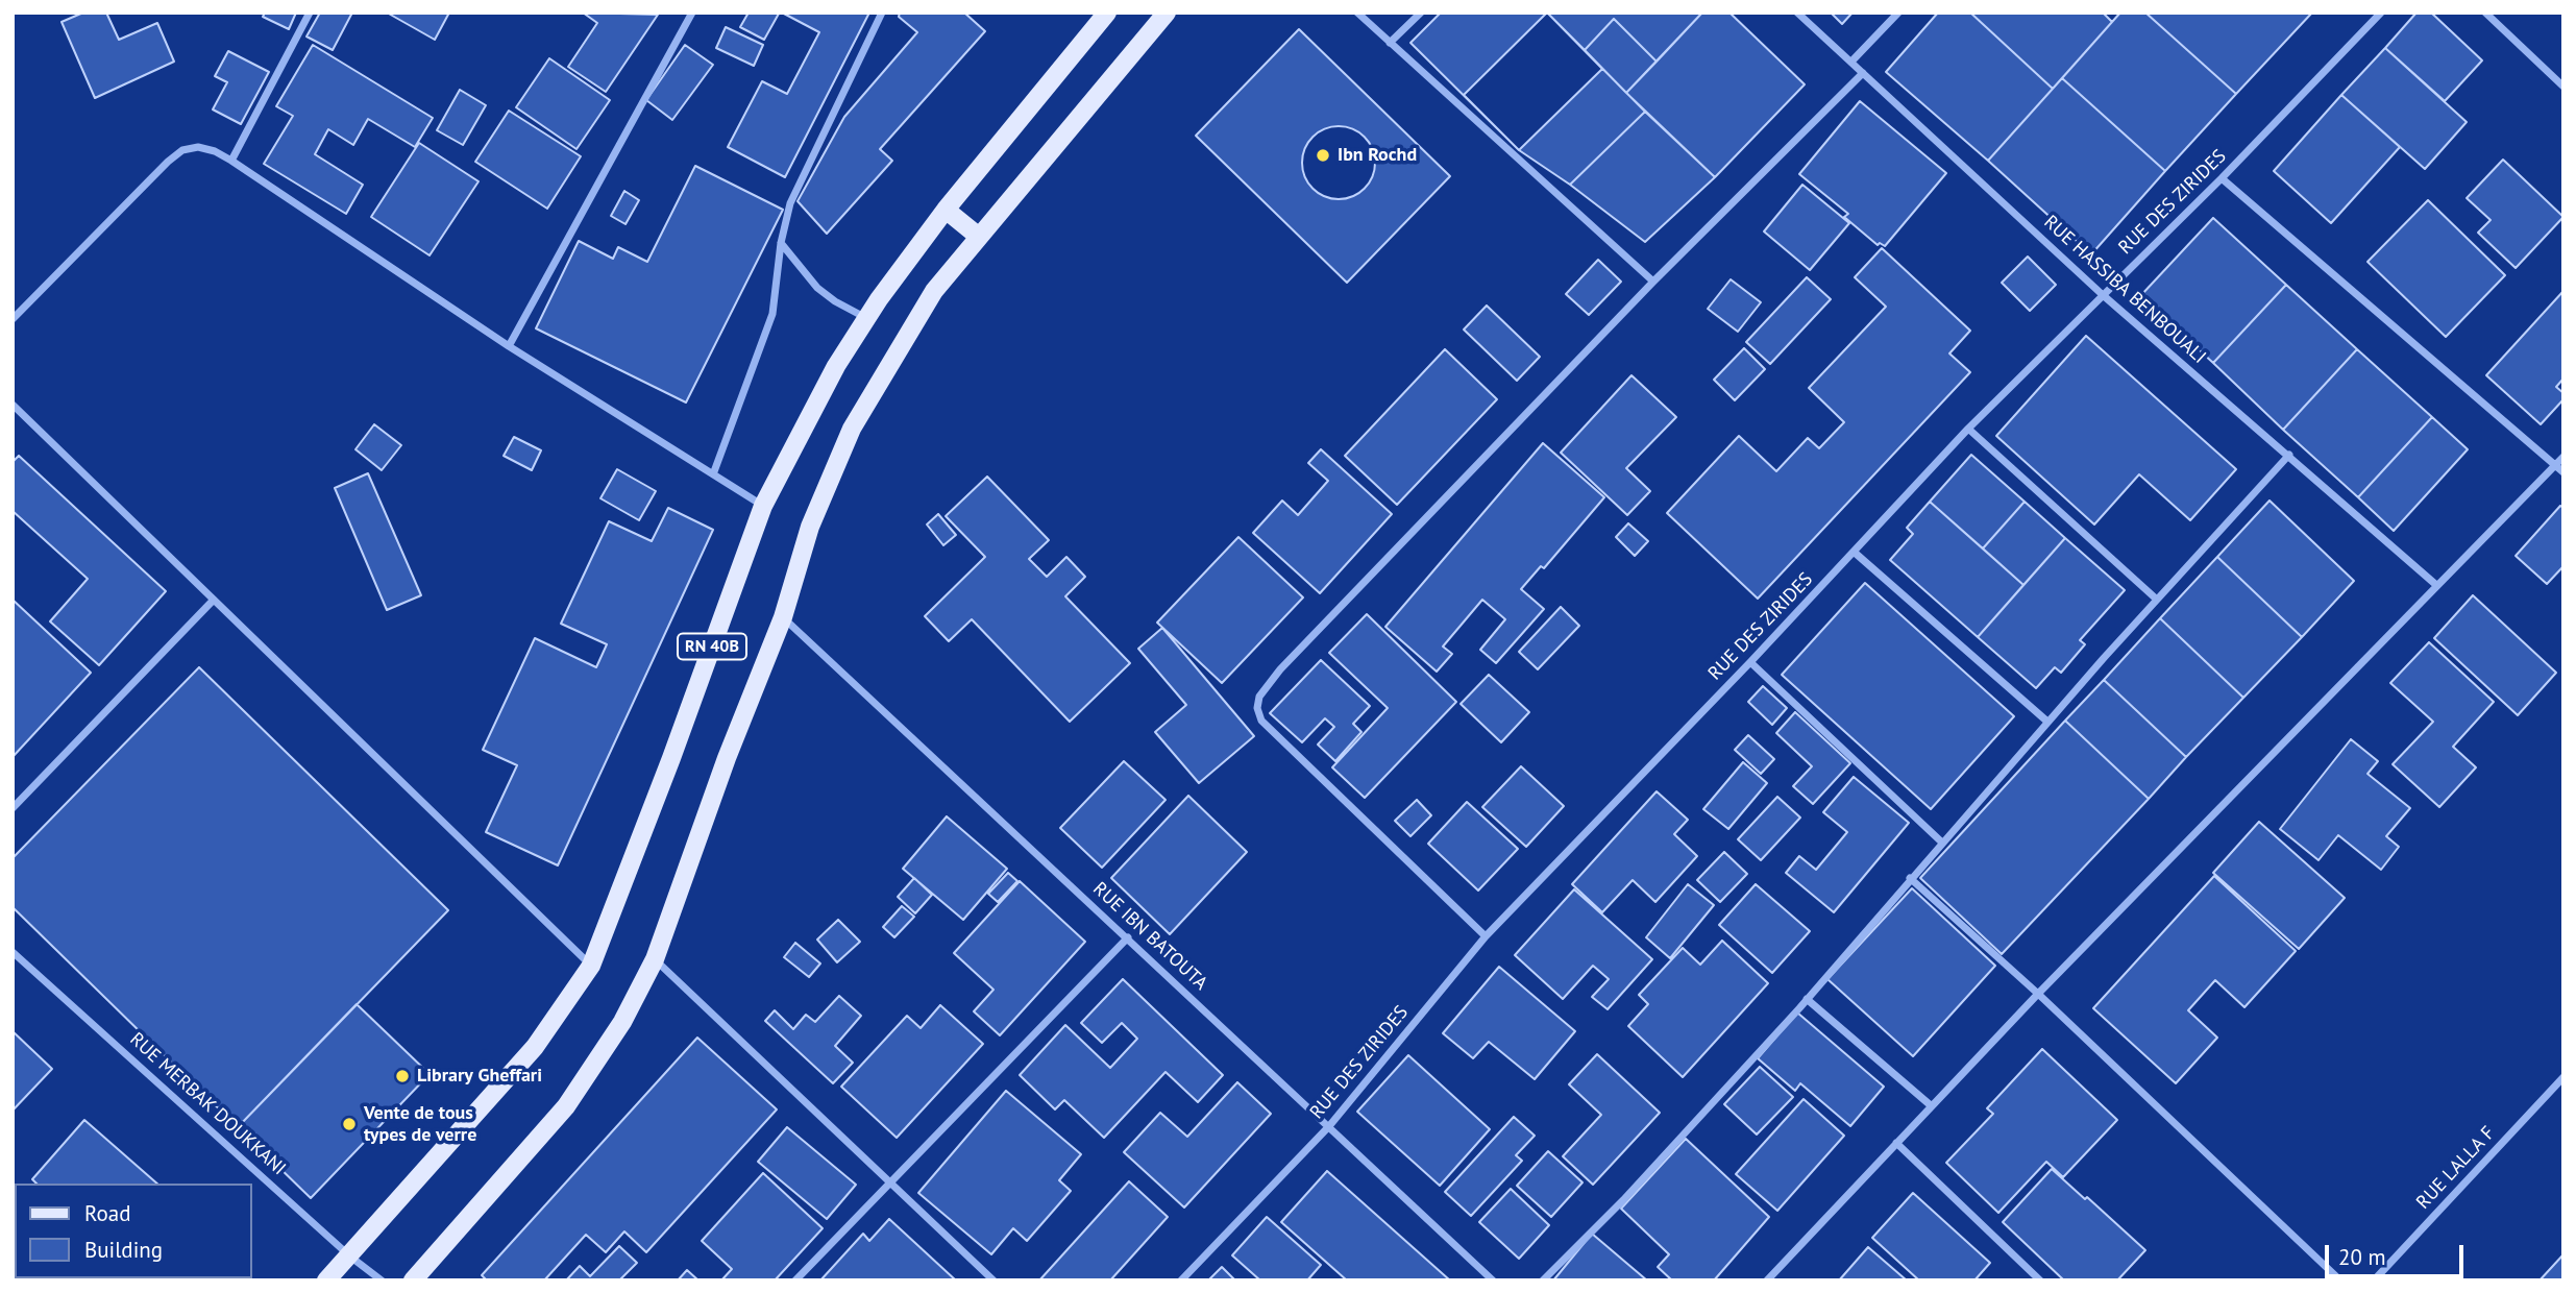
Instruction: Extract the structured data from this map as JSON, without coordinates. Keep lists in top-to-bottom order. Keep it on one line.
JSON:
{"streets":{"main road":["RN 40B"],"street":["RUE DES ZIRIDES","RUE HASSIBA BENBOUALI","RUE IBN BATOUTA","RUE MERBAK DOUKKANI","RUE LALLA F"]},"crossings":[["RUE DES ZIRIDES","RUE HASSIBA BENBOUALI"],["RUE DES ZIRIDES","RUE IBN BATOUTA"],["RN 40B","RUE IBN BATOUTA"],["RN 40B","RUE MERBAK DOUKKANI"]],"places":["Ibn Rochd","Library Gheffari","Vente de tous types de verre"],"legend":["Road","Building"],"scale_bar":"20 m"}
